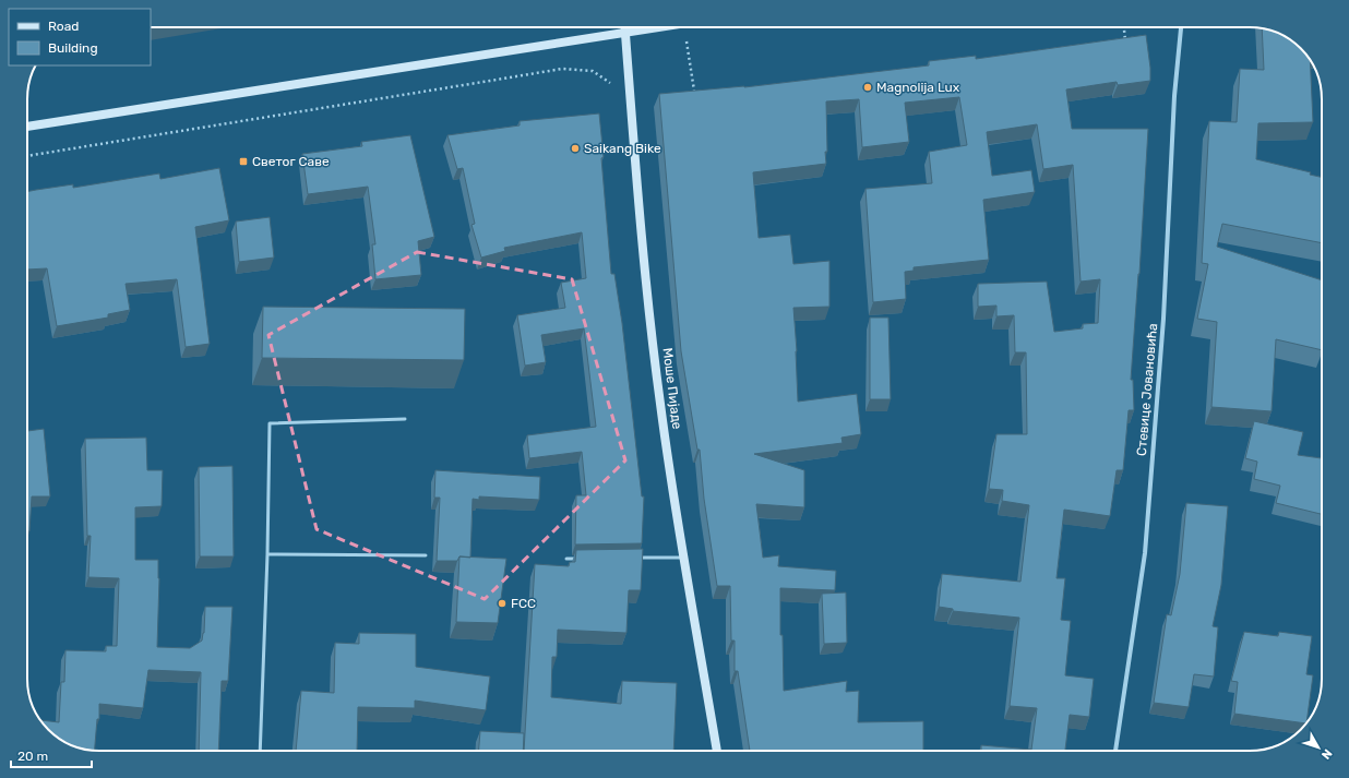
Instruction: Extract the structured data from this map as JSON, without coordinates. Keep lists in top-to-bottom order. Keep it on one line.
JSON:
{"streets":{"main road":["Моше Пијаде"],"street":["Стевице Јовановића"]},"places":{"other":["Magnolija Lux","Saikang Bike","FCC"],"transit":["Светог Саве"]},"legend":["Road","Building"],"scale_bar":"20 m","north":"bottom right"}
